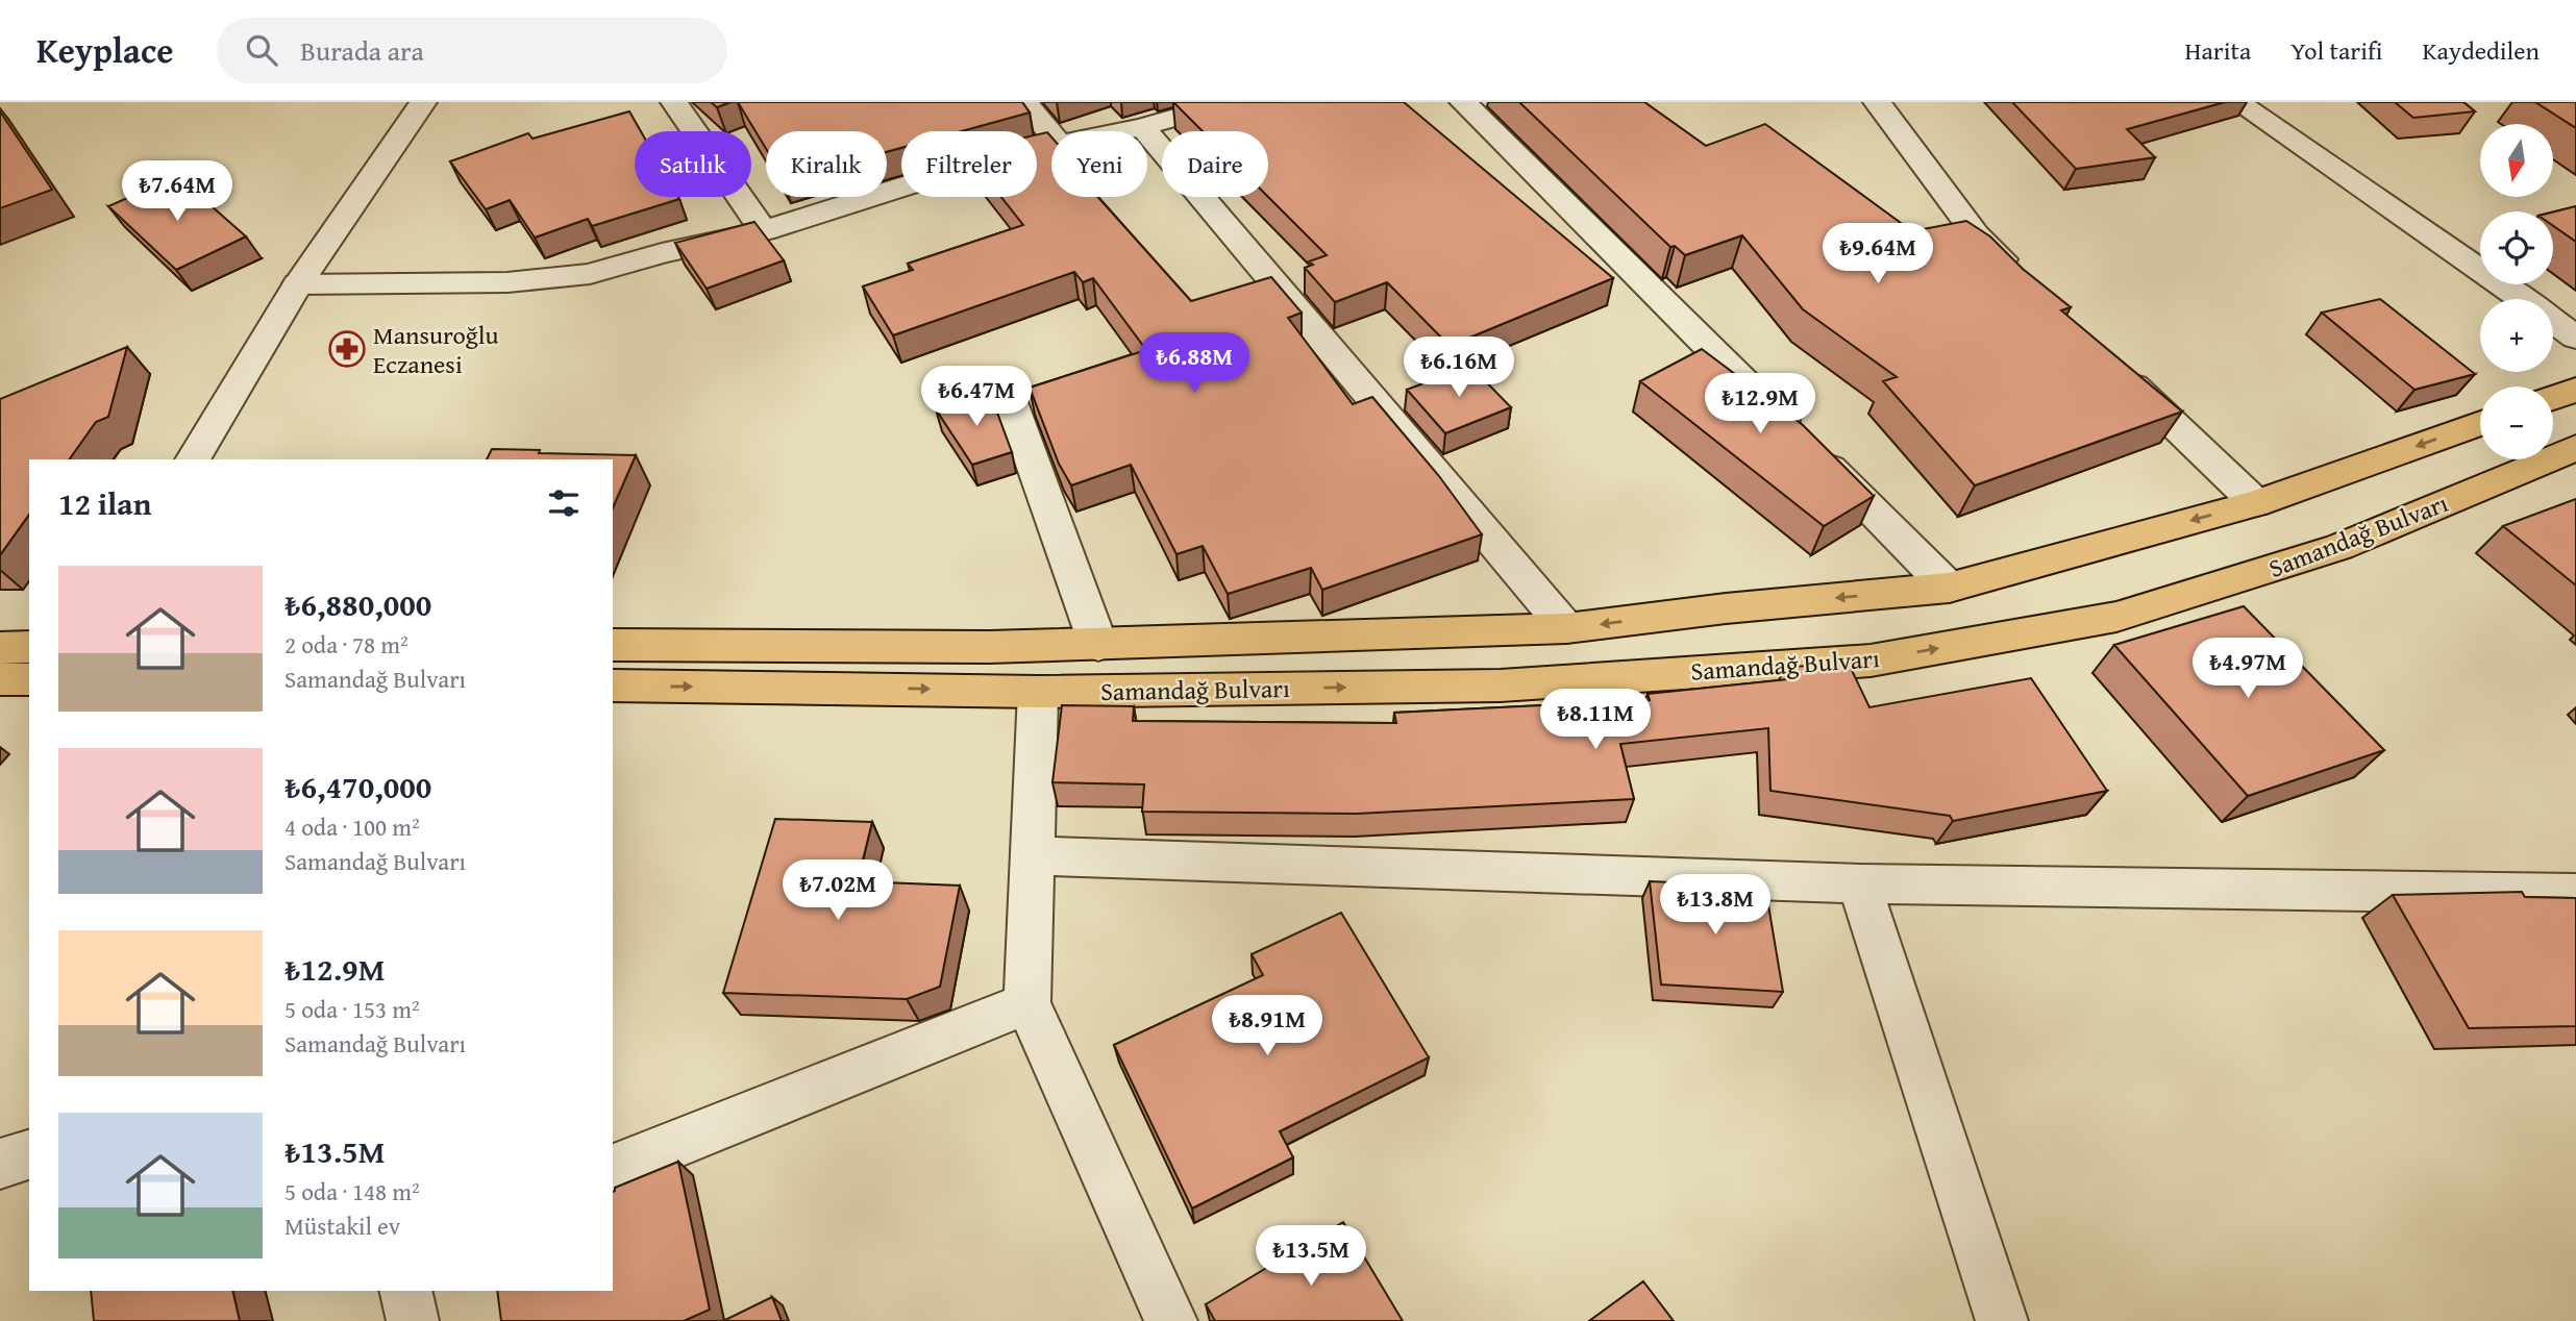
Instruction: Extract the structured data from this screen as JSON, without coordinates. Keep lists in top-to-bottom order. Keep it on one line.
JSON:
{"streets":{"highway":["Samandağ Bulvarı"]},"places":{"pharmacy":["Mansuroğlu Eczanesi"]},"north":"bottom","page":{"header":"Keyplace","search":"Burada ara","nav":["Harita","Yol tarifi","Kaydedilen"],"map_buttons":["+","−"],"chip":["Satılık","Kiralık","Filtreler","Yeni","Daire"],"price":["₺7.64M","₺9.64M","₺6.88M","₺6.16M","₺6.47M","₺12.9M","₺4.97M","₺8.11M","₺7.02M","₺13.8M","₺8.91M","₺13.5M"],"heading":"12 ilan","list":[{"name":"₺6,880,000","note":"2 oda · 78 m² · Samandağ Bulvarı"},{"name":"₺6,470,000","note":"4 oda · 100 m² · Samandağ Bulvarı"},{"name":"₺12.9M","note":"5 oda · 153 m² · Samandağ Bulvarı"},{"name":"₺13.5M","note":"5 oda · 148 m² · Müstakil ev"}]}}
